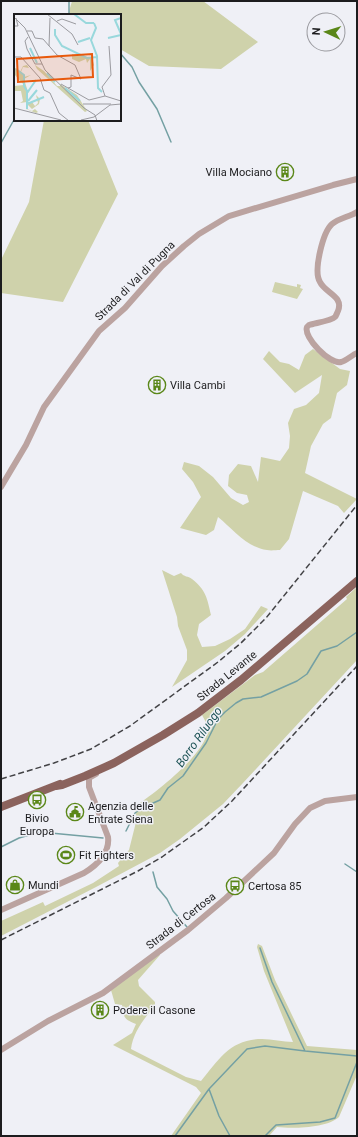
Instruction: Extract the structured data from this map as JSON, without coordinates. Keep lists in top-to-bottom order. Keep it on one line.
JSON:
{"streets":{"main road":["Strada Levante"],"street":["Strada di Val di Pugna","Strada di Certosa"]},"water":["Borro Riluogo"],"places":{"building":["Villa Mociano","Villa Cambi","Podere il Casone"],"bus stop":["Bivio Europa","Certosa 85"],"public building":["Agenzia delle Entrate Siena"],"sports":["Fit Fighters"],"shop":["Mundi"]},"north":"left"}
